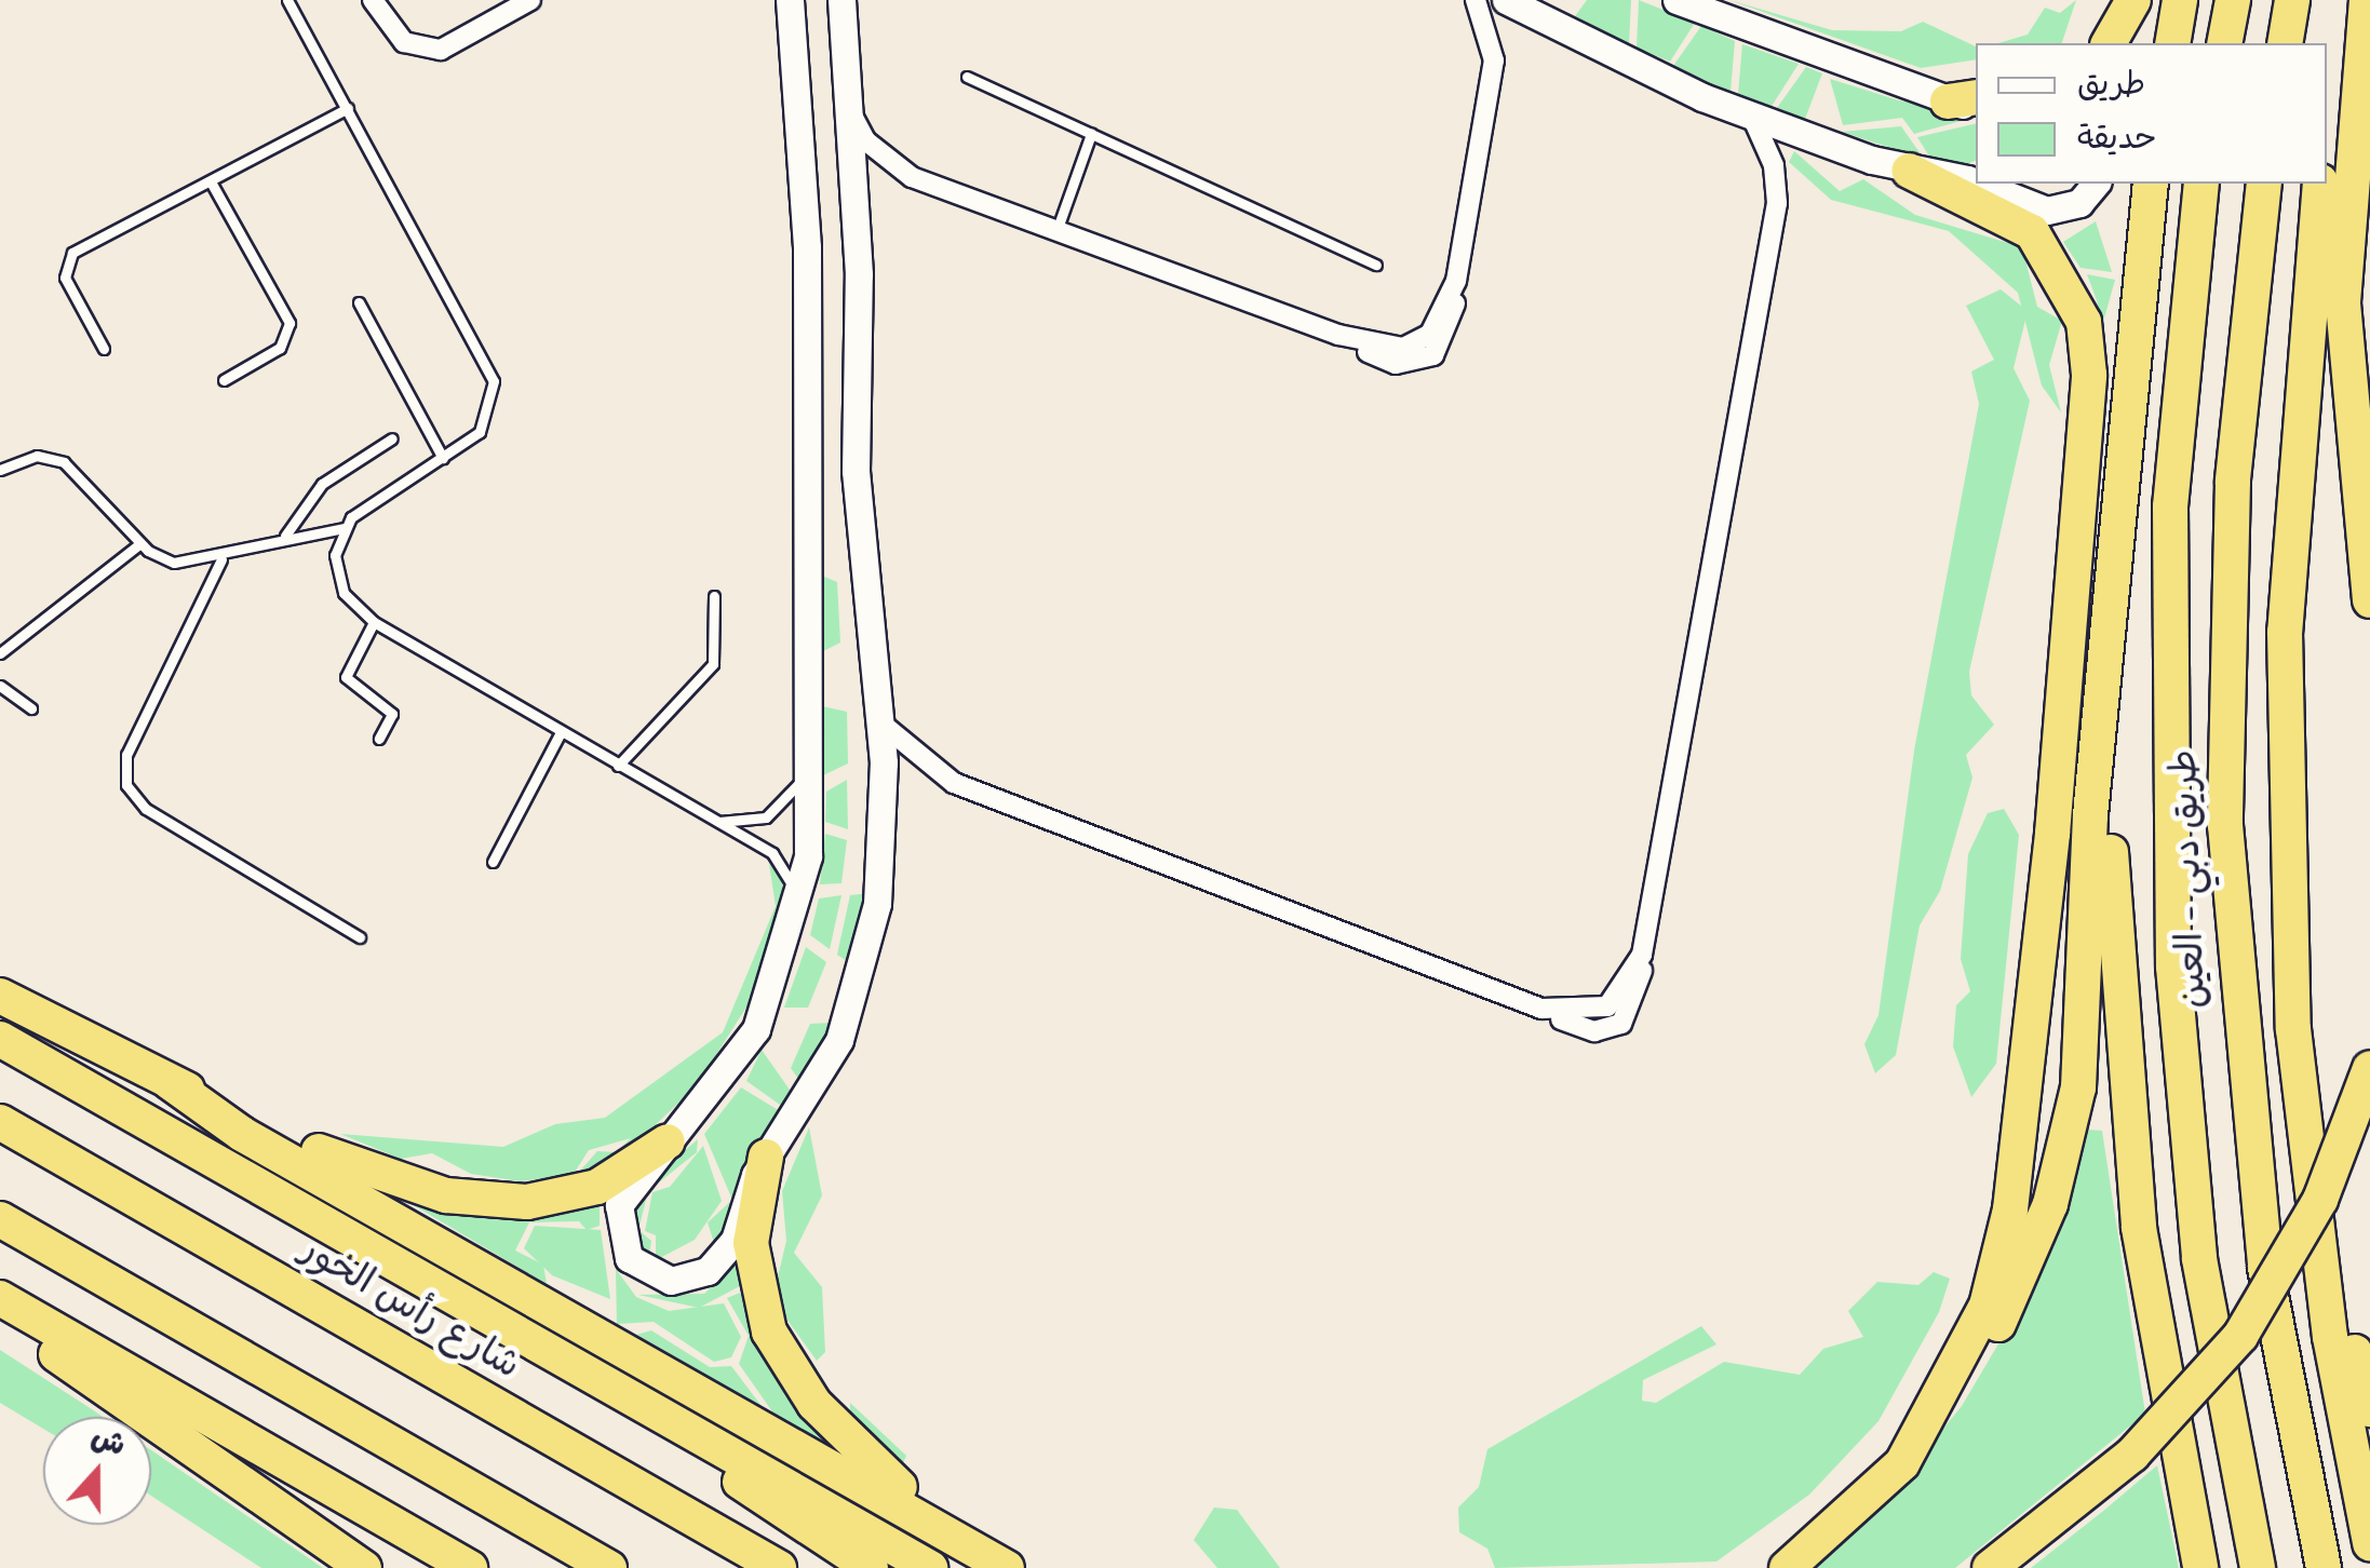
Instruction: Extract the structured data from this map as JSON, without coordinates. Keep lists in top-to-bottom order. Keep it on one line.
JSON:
{"streets":{"highway":["طريق دبي - العين","شارع رأس الخور"]},"legend":["طريق","حديقة"],"north":"top"}
